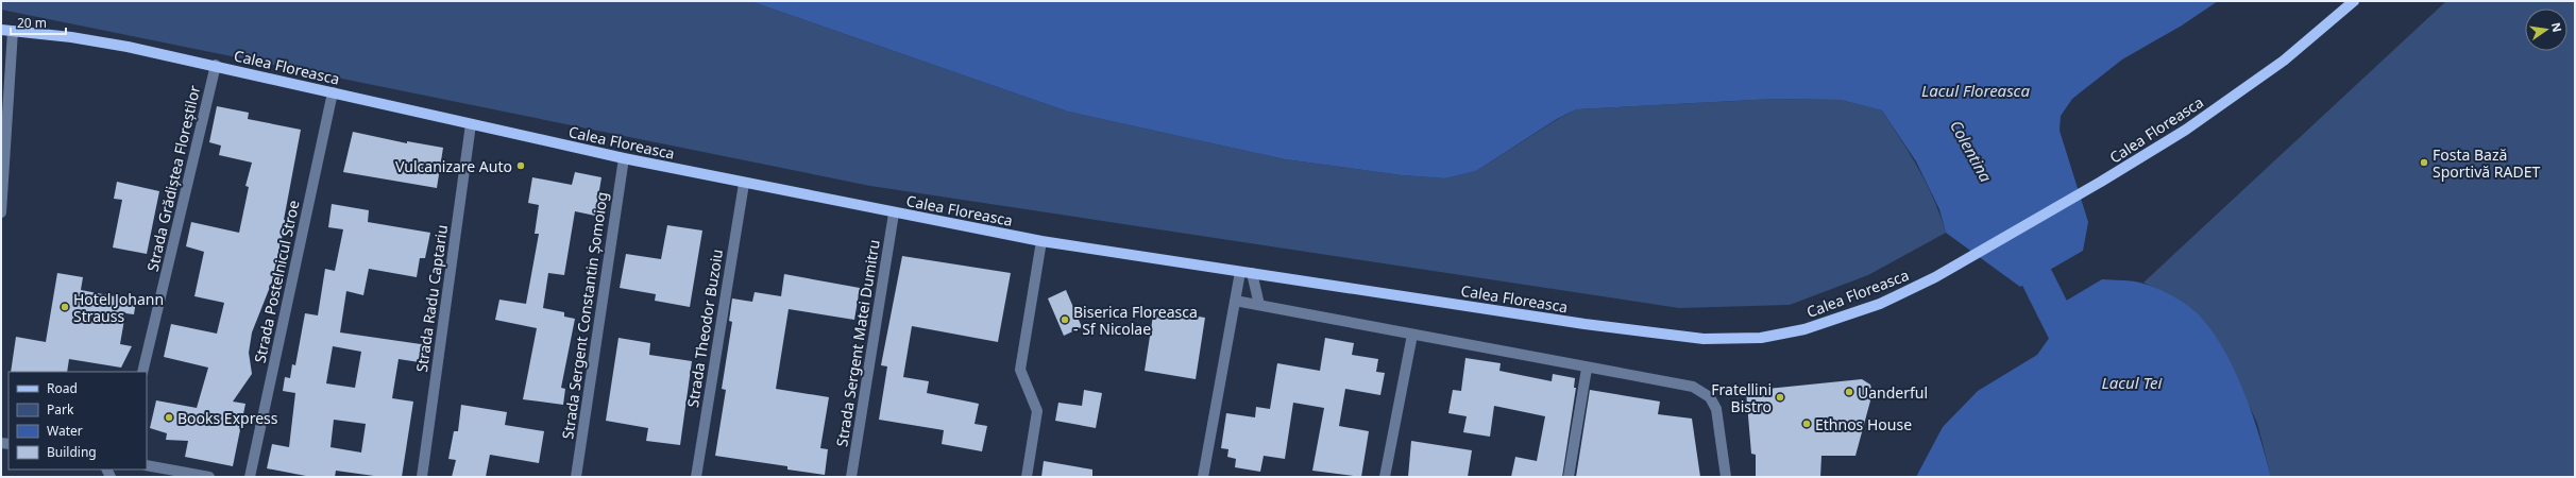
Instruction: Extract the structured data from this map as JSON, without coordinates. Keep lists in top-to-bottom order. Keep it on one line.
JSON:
{"streets":{"main road":["Calea Floreasca"],"street":["Strada Grădiștea Floreștilor","Strada Postelnicul Stroe","Strada Radu Captariu","Strada Sergent Constantin Șomoiog","Strada Theodor Buzoiu","Strada Sergent Matei Dumitru"]},"crossings":[["Calea Floreasca","Strada Grădiștea Floreștilor"],["Calea Floreasca","Strada Postelnicul Stroe"],["Calea Floreasca","Strada Radu Captariu"],["Calea Floreasca","Strada Sergent Constantin Șomoiog"],["Calea Floreasca","Strada Theodor Buzoiu"],["Calea Floreasca","Strada Sergent Matei Dumitru"]],"water":["Lacul Floreasca","Colentina","Lacul Tei"],"places":["Fosta Bază Sportivă RADET","Vulcanizare Auto","Hotel Johann Strauss","Biserica Floreasca - Sf Nicolae","Uanderful","Fratellini Bistro","Books Express","Ethnos House"],"legend":["Road","Park","Water","Building"],"scale_bar":"20 m","north":"right"}
